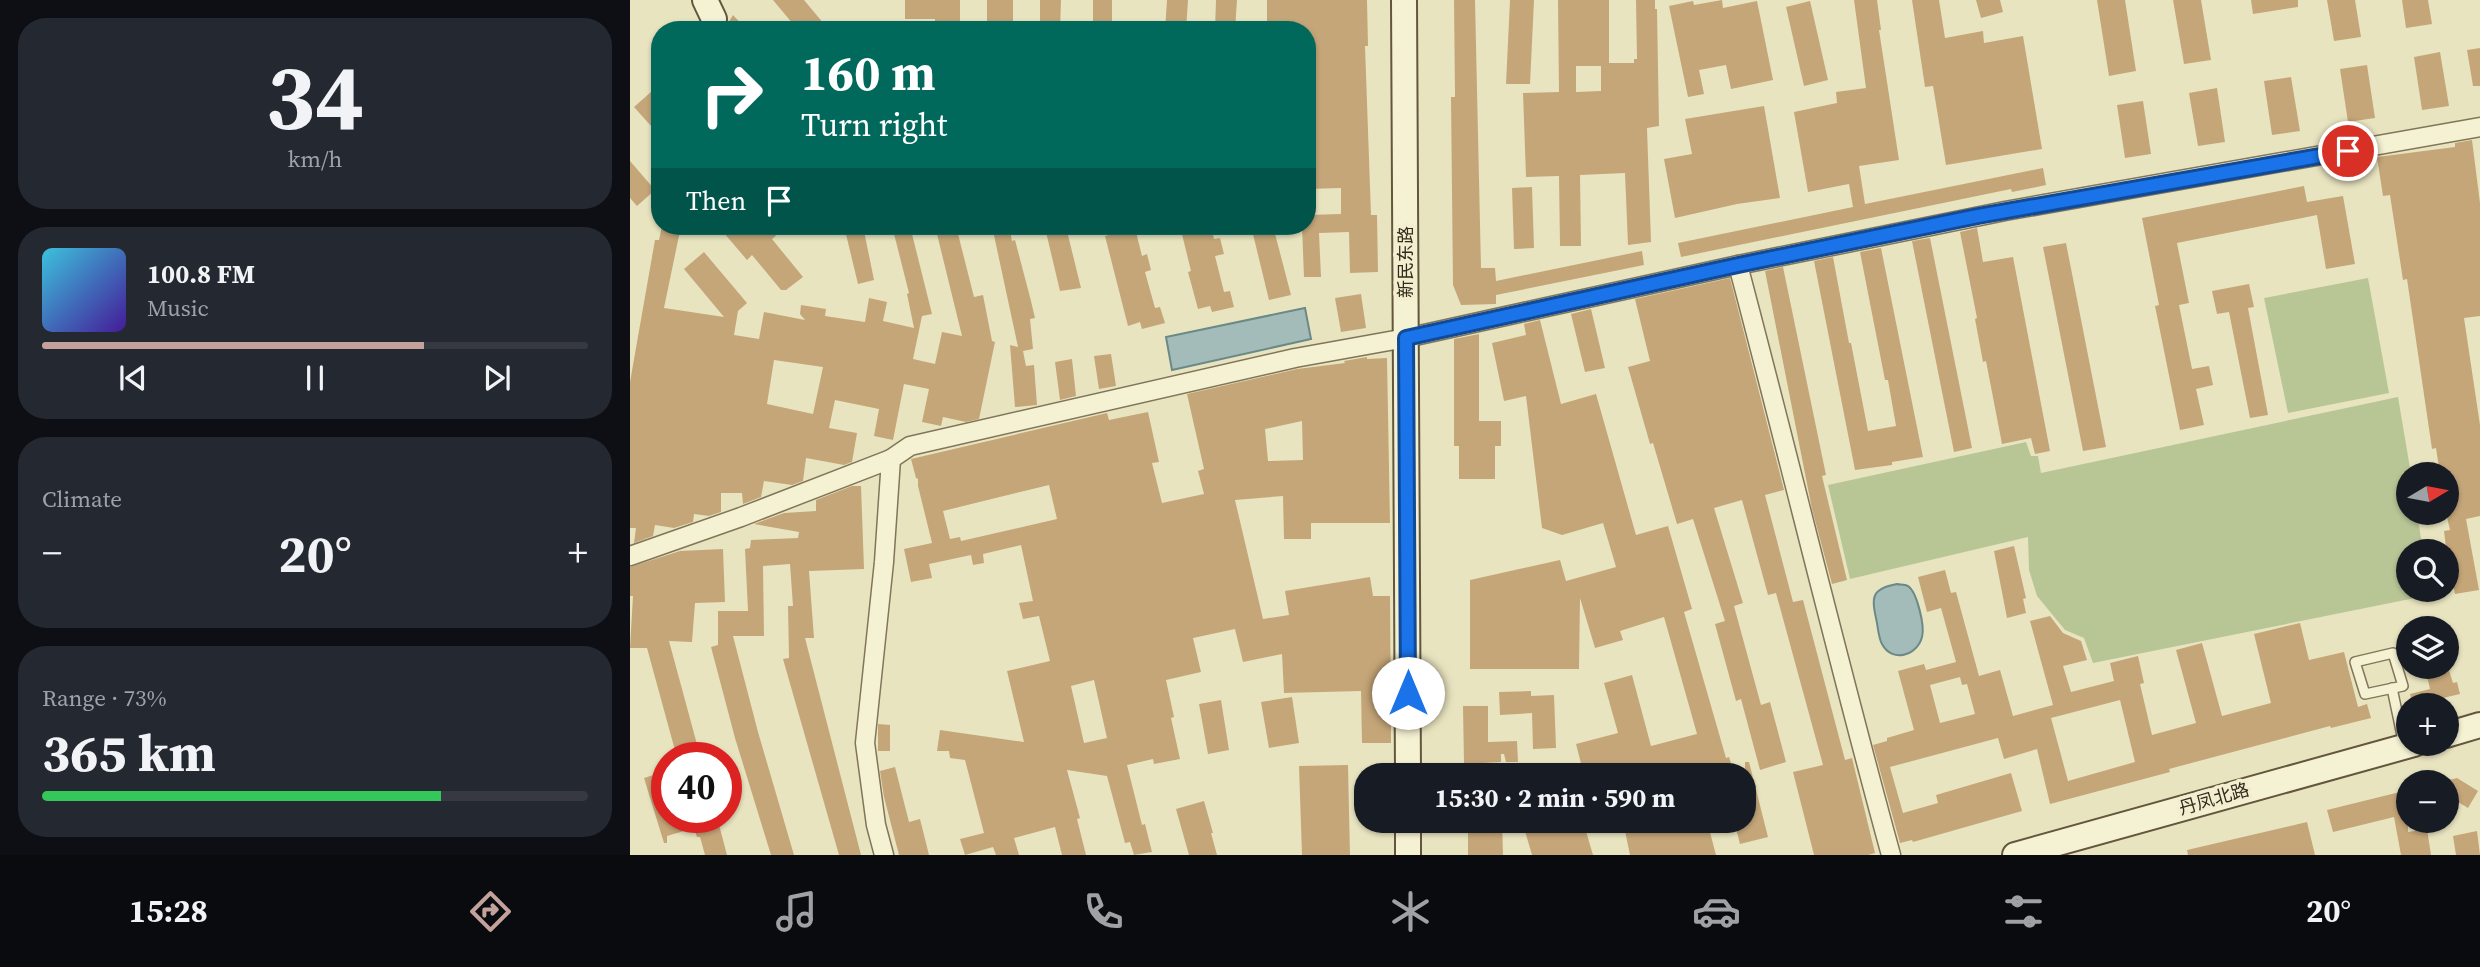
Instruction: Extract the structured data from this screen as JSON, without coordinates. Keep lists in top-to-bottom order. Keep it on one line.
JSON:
{"streets":{"street":["新民东路","丹凤北路"]},"north":"right","page":{"tile":[["34","km/h"],"Climate",["Range · 73%","365 km"]],"turn":["160 m","Turn right"],"then":"Then","song":["100.8 FM","Music"],"map_buttons":["+","−"],"heat":["−","20°","+"],"limit":"40","trip":"15:30 · 2 min · 590 m","tabs":["15:28","20°"]}}
